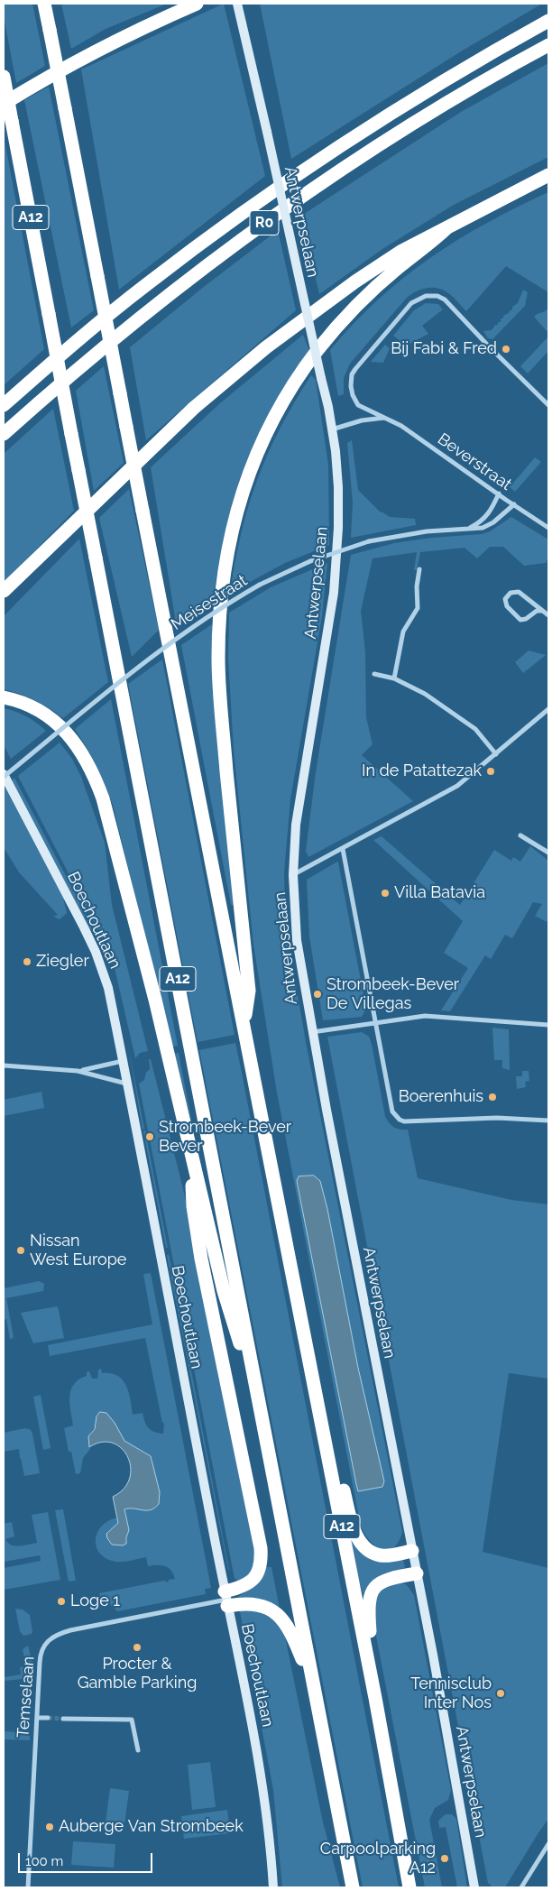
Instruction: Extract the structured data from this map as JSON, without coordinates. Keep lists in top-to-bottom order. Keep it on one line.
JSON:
{"streets":{"highway":["A12","R0"],"main road":["Antwerpselaan","Boechoutlaan"],"street":["Beverstraat","Meisestraat","Temselaan"]},"crossings":[["Beverstraat","Meisestraat"],["Meisestraat","Boechoutlaan"],["Boechoutlaan","Temselaan"]],"places":["Bij Fabi & Fred","In de Patattezak","Villa Batavia","Ziegler","Strombeek-Bever De Villegas","Boerenhuis","Strombeek-Bever Bever","Nissan West Europe","Loge 1","Procter & Gamble Parking","Tennisclub Inter Nos","Auberge Van Strombeek","Carpoolparking A12"],"scale_bar":"100 m"}
